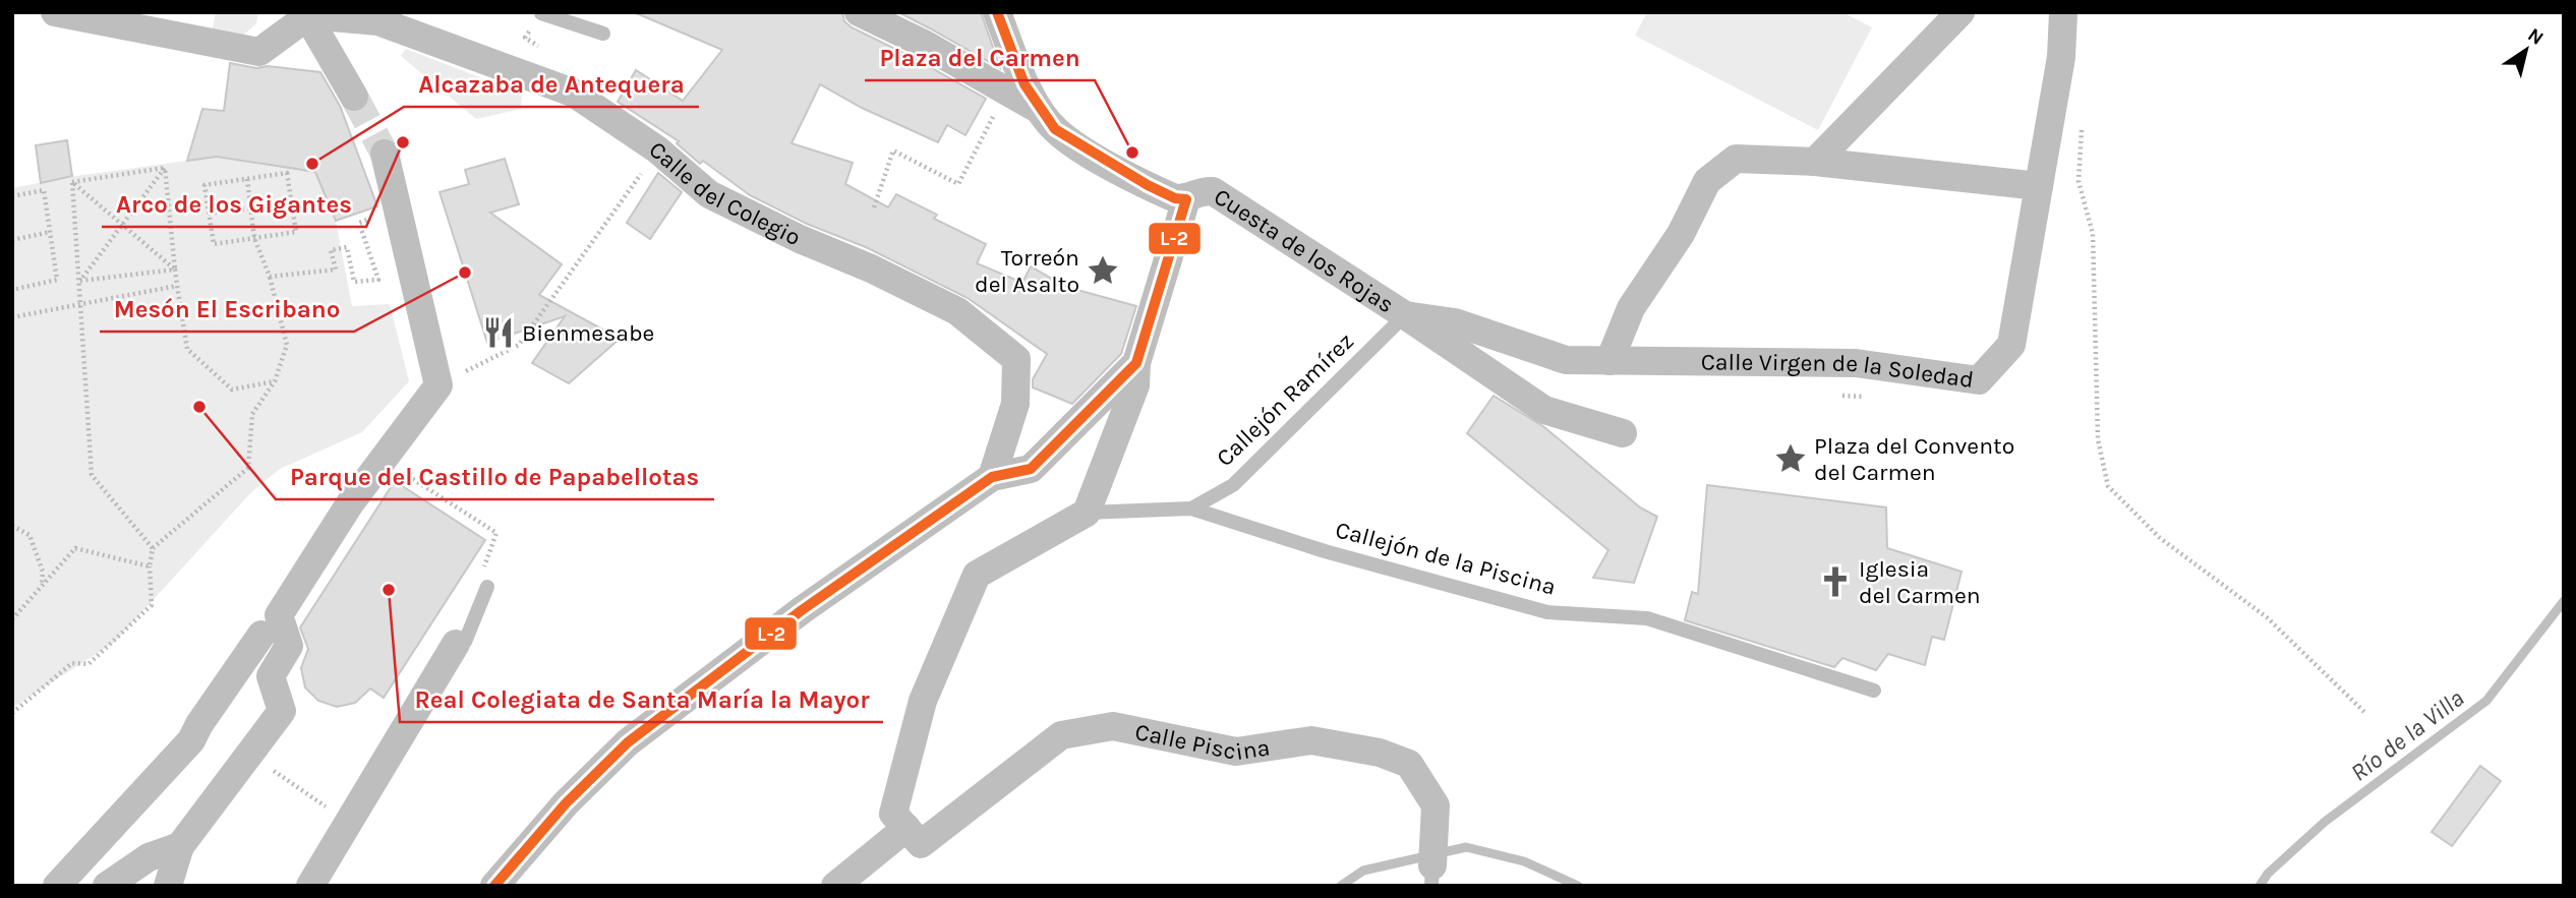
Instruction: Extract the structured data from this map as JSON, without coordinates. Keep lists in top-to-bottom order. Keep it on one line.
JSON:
{"streets":{"street":["Calle del Colegio","Cuesta de los Rojas","Calle Virgen de la Soledad","Calle Piscina"],"lane":["Callejón Ramírez","Callejón de la Piscina"]},"crossings":[["Cuesta de los Rojas","Calle Virgen de la Soledad"],["Cuesta de los Rojas","Callejón Ramírez"],["Calle Virgen de la Soledad","Callejón Ramírez"],["Callejón Ramírez","Callejón de la Piscina"]],"water":["Río de la Villa"],"places":{"other":["Arco de los Gigantes","Plaza del Carmen","Alcazaba de Antequera","Mesón El Escribano","Parque del Castillo de Papabellotas","Real Colegiata de Santa María la Mayor"],"place":["Torreón del Asalto","Plaza del Convento del Carmen"],"restaurant":["Bienmesabe"],"church":["Iglesia del Carmen"]},"lines":["transit line L-2"],"north":"top right"}
